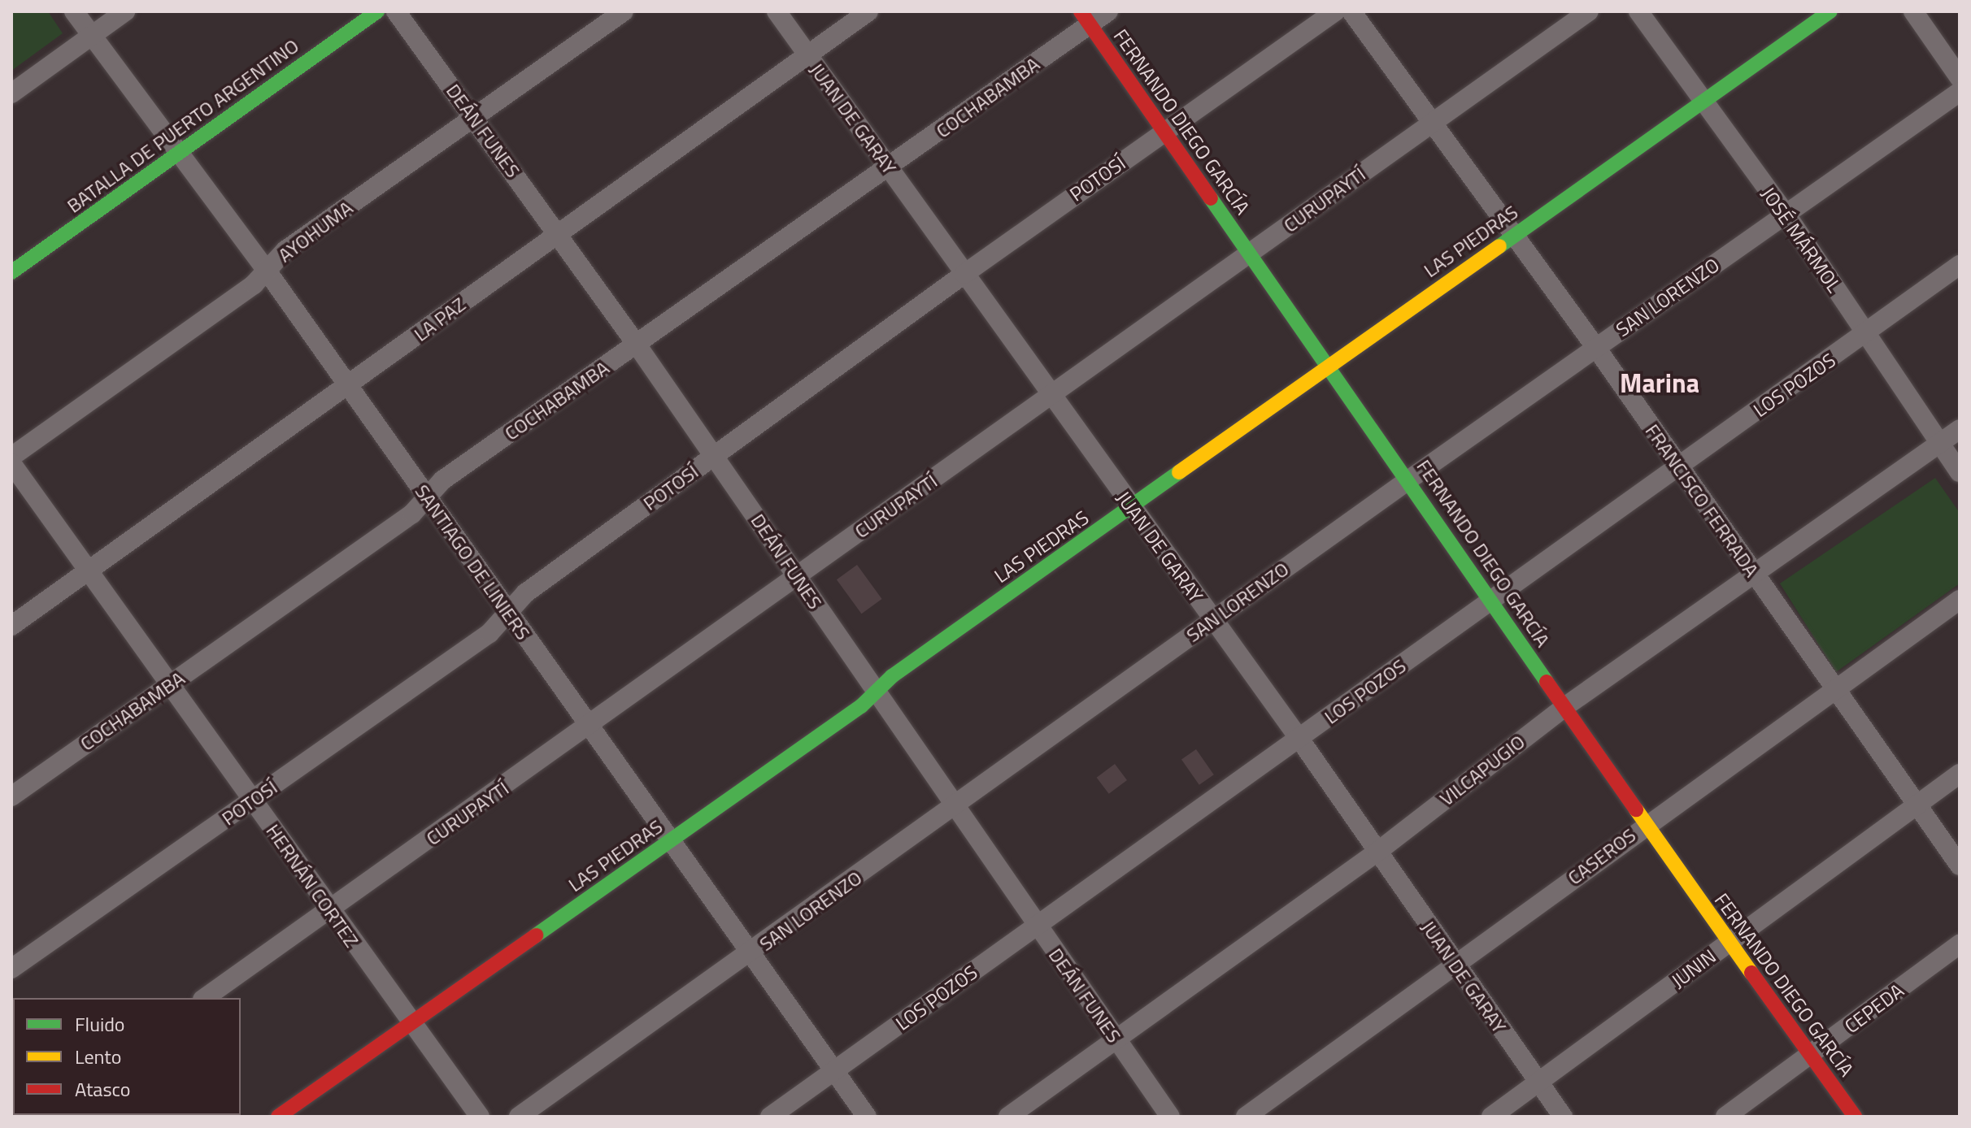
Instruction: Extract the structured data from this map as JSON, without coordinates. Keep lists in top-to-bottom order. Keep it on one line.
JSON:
{"streets":{"street":["COCHABAMBA","JUAN DE GARAY","FERNANDO DIEGO GARCÍA","BATALLA DE PUERTO ARGENTINO","DEÁN FUNES","POTOSÍ","CURUPAYTÍ","AYOHUMA","JOSÉ MÁRMOL","LAS PIEDRAS","SAN LORENZO","LA PAZ","LOS POZOS","FRANCISCO FERRADA","SANTIAGO DE LINIERS","VILCAPUGIO","CASEROS","HERNÁN CORTEZ","JUNIN","CEPEDA"]},"crossings":[["COCHABAMBA","JUAN DE GARAY"],["COCHABAMBA","FERNANDO DIEGO GARCÍA"],["COCHABAMBA","DEÁN FUNES"],["COCHABAMBA","SANTIAGO DE LINIERS"],["COCHABAMBA","HERNÁN CORTEZ"],["JUAN DE GARAY","POTOSÍ"],["JUAN DE GARAY","CURUPAYTÍ"],["JUAN DE GARAY","LAS PIEDRAS"],["JUAN DE GARAY","SAN LORENZO"],["JUAN DE GARAY","LA PAZ"],["JUAN DE GARAY","LOS POZOS"],["JUAN DE GARAY","VILCAPUGIO"],["JUAN DE GARAY","CASEROS"],["JUAN DE GARAY","JUNIN"],["FERNANDO DIEGO GARCÍA","POTOSÍ"],["FERNANDO DIEGO GARCÍA","CURUPAYTÍ"],["FERNANDO DIEGO GARCÍA","LAS PIEDRAS"],["FERNANDO DIEGO GARCÍA","SAN LORENZO"],["FERNANDO DIEGO GARCÍA","LOS POZOS"],["FERNANDO DIEGO GARCÍA","VILCAPUGIO"],["FERNANDO DIEGO GARCÍA","CASEROS"],["FERNANDO DIEGO GARCÍA","JUNIN"],["FERNANDO DIEGO GARCÍA","CEPEDA"],["BATALLA DE PUERTO ARGENTINO","SANTIAGO DE LINIERS"],["DEÁN FUNES","POTOSÍ"],["DEÁN FUNES","CURUPAYTÍ"],["DEÁN FUNES","AYOHUMA"],["DEÁN FUNES","LAS PIEDRAS"],["DEÁN FUNES","SAN LORENZO"],["DEÁN FUNES","LA PAZ"],["DEÁN FUNES","LOS POZOS"],["DEÁN FUNES","VILCAPUGIO"],["POTOSÍ","SANTIAGO DE LINIERS"],["POTOSÍ","HERNÁN CORTEZ"],["CURUPAYTÍ","FRANCISCO FERRADA"],["CURUPAYTÍ","SANTIAGO DE LINIERS"],["CURUPAYTÍ","HERNÁN CORTEZ"],["AYOHUMA","SANTIAGO DE LINIERS"],["JOSÉ MÁRMOL","LAS PIEDRAS"],["JOSÉ MÁRMOL","SAN LORENZO"],["JOSÉ MÁRMOL","LOS POZOS"],["JOSÉ MÁRMOL","VILCAPUGIO"],["LAS PIEDRAS","FRANCISCO FERRADA"],["LAS PIEDRAS","SANTIAGO DE LINIERS"],["LAS PIEDRAS","HERNÁN CORTEZ"],["SAN LORENZO","FRANCISCO FERRADA"],["SAN LORENZO","SANTIAGO DE LINIERS"],["LA PAZ","SANTIAGO DE LINIERS"],["LA PAZ","HERNÁN CORTEZ"],["LOS POZOS","FRANCISCO FERRADA"],["LOS POZOS","SANTIAGO DE LINIERS"],["FRANCISCO FERRADA","VILCAPUGIO"],["FRANCISCO FERRADA","CASEROS"],["FRANCISCO FERRADA","JUNIN"]],"districts":["Marina"],"legend":["Fluido","Lento","Atasco"]}
